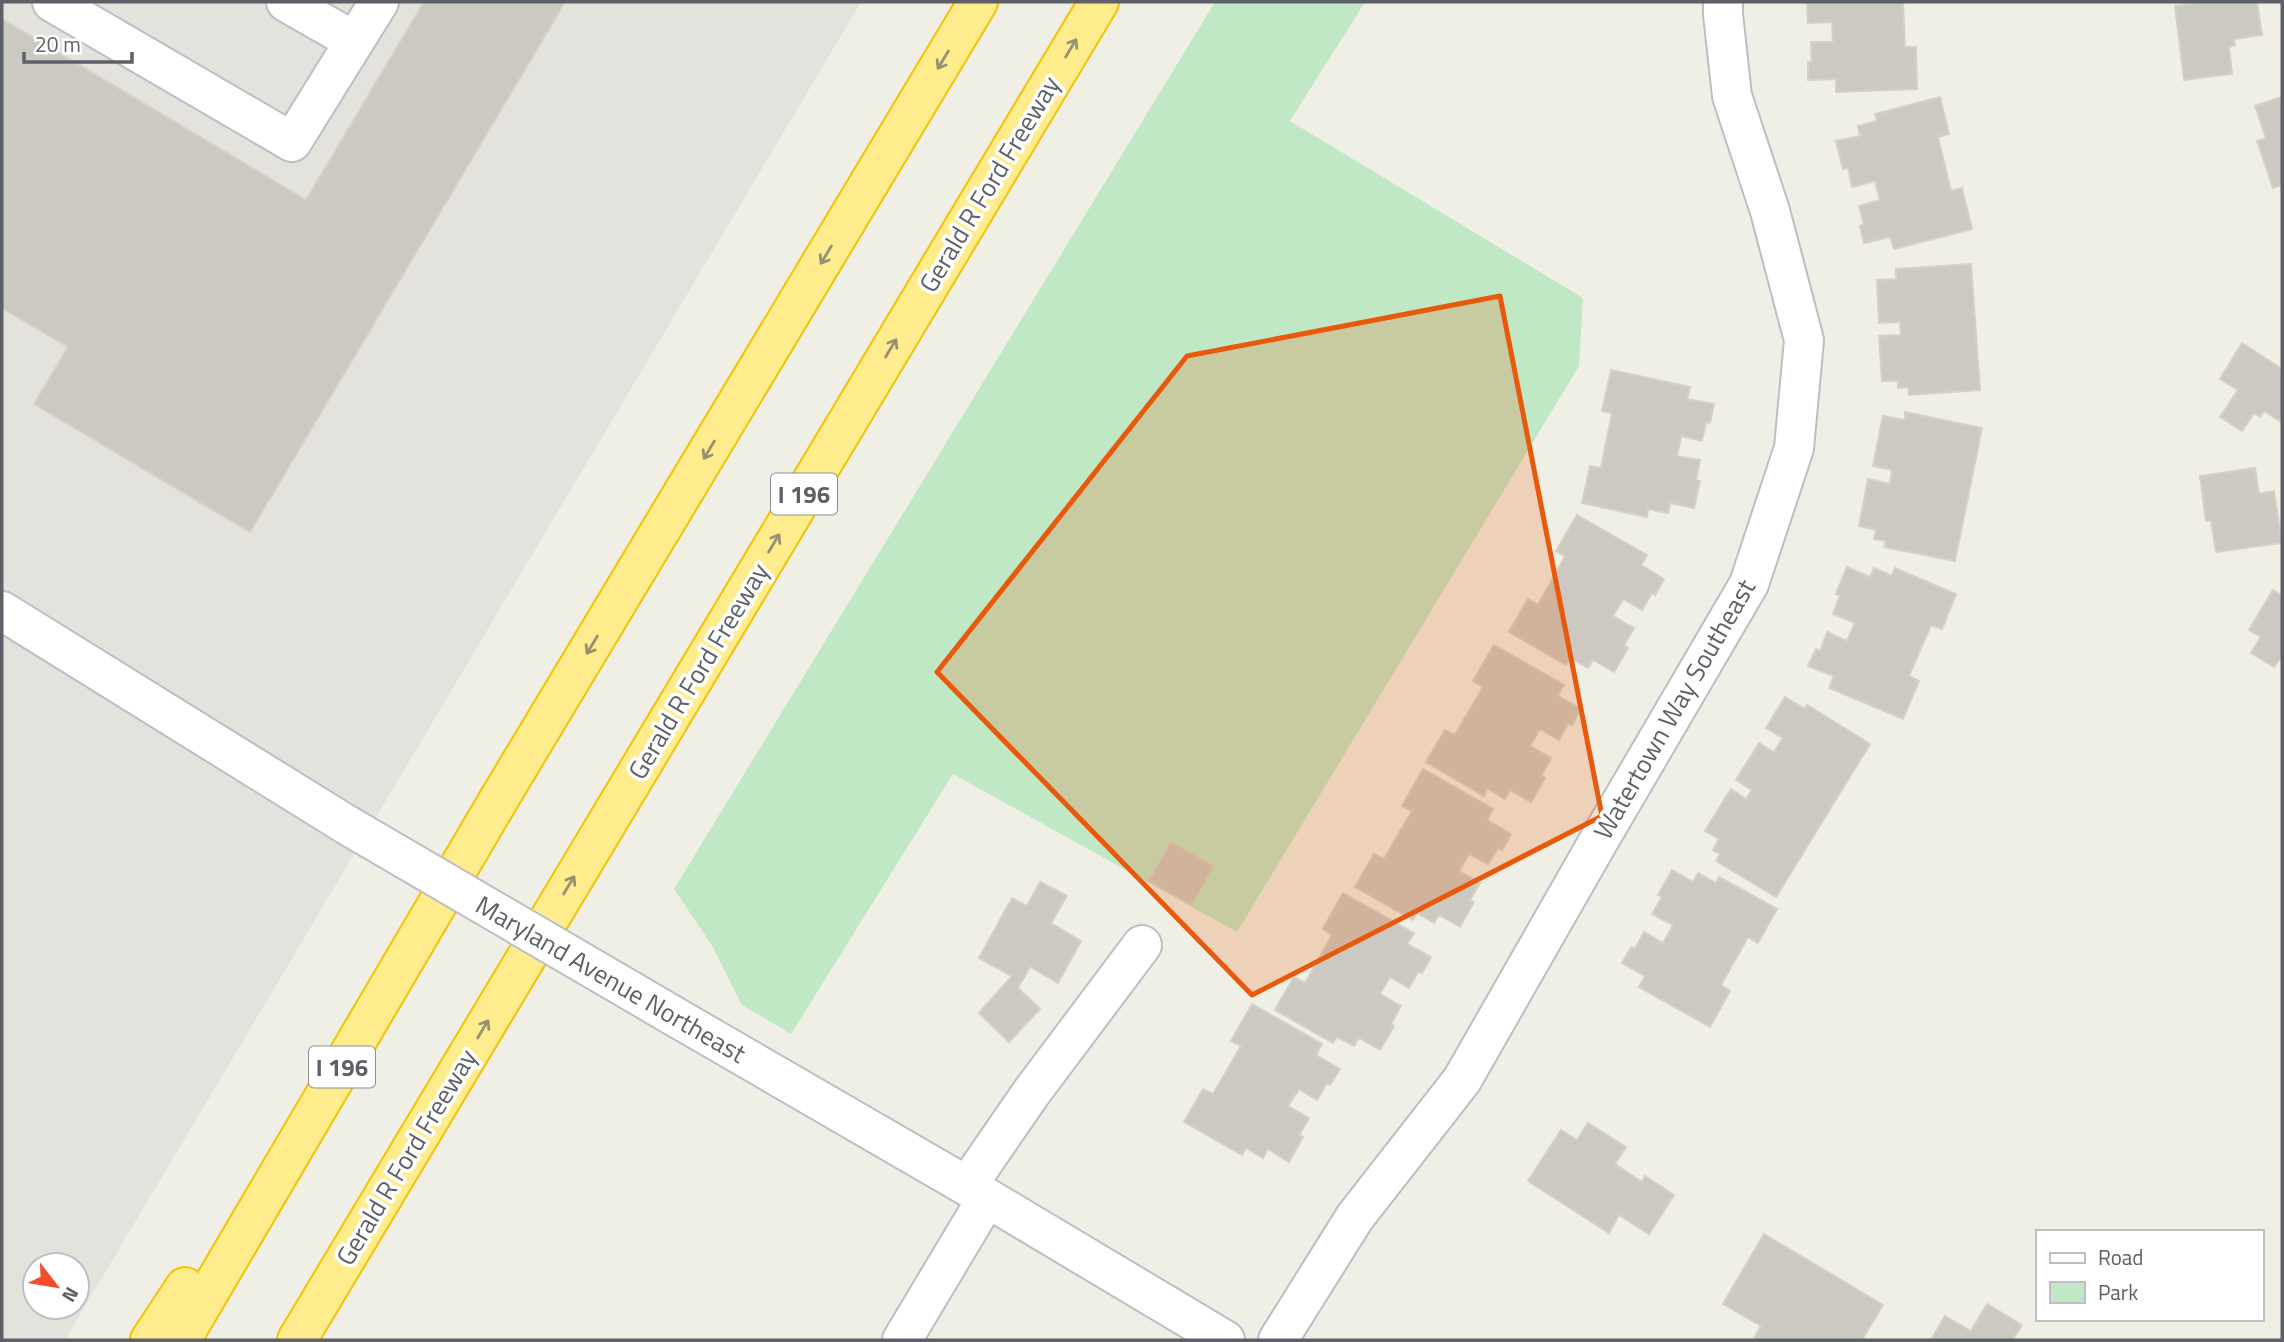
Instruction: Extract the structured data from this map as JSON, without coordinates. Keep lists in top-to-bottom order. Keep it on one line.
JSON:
{"streets":{"highway":["Gerald R Ford Freeway","I 196"],"street":["Watertown Way Southeast","Maryland Avenue Northeast"]},"legend":["Road","Park"],"scale_bar":"20 m","north":"bottom right"}
